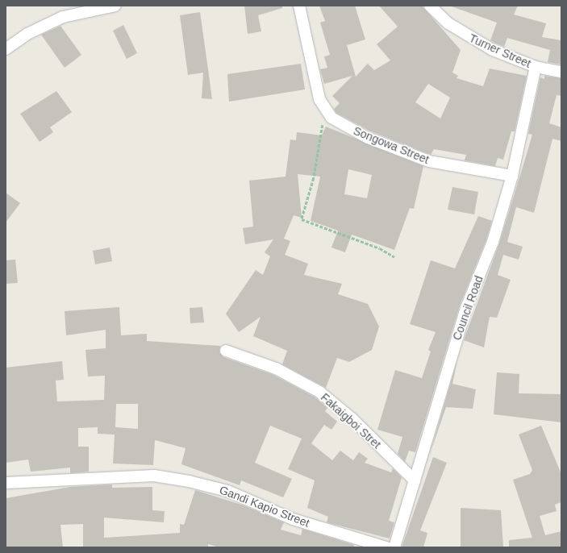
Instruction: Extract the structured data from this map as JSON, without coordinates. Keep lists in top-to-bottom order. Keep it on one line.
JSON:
{"streets":{"street":["Turner Street","Songowa Street","Council Road","Fakaigboi Stret","Gandi Kapio Street"]},"crossings":[["Turner Street","Council Road"],["Songowa Street","Council Road"],["Council Road","Fakaigboi Stret"]]}
